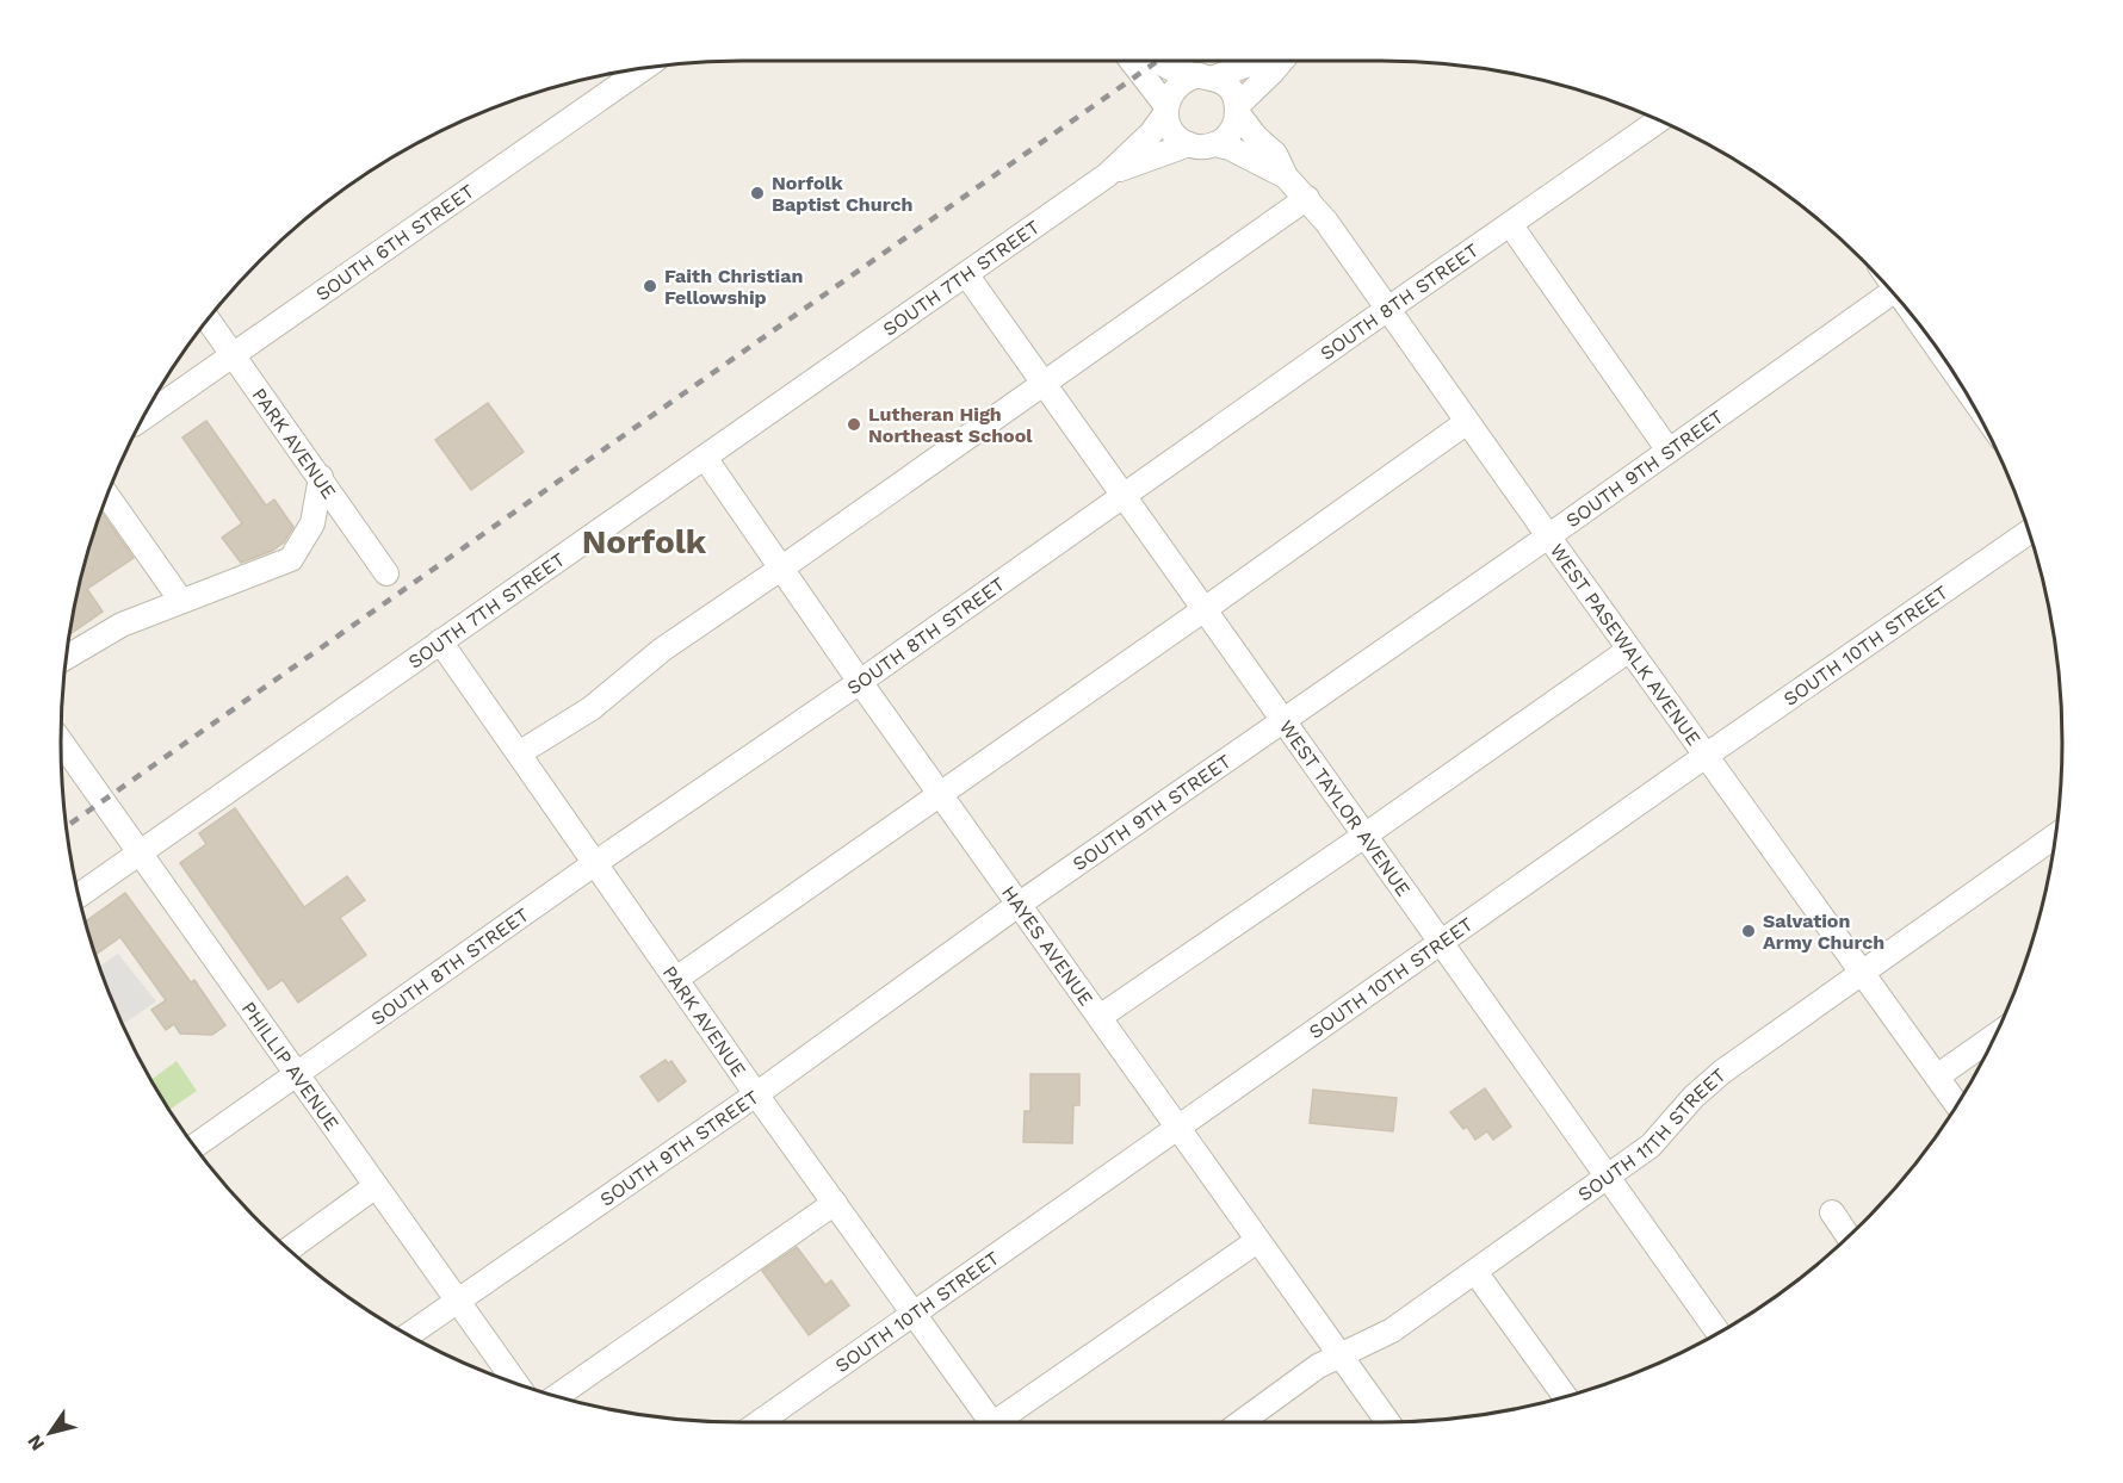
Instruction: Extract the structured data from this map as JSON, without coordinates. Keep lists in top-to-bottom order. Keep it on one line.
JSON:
{"streets":{"street":["SOUTH 6TH STREET","SOUTH 7TH STREET","SOUTH 8TH STREET","PARK AVENUE","SOUTH 9TH STREET","WEST PASEWALK AVENUE","SOUTH 10TH STREET","WEST TAYLOR AVENUE","HAYES AVENUE","PHILLIP AVENUE","SOUTH 11TH STREET"]},"crossings":[["SOUTH 6TH STREET","PARK AVENUE"],["SOUTH 7TH STREET","PARK AVENUE"],["SOUTH 7TH STREET","WEST PASEWALK AVENUE"],["SOUTH 7TH STREET","WEST TAYLOR AVENUE"],["SOUTH 7TH STREET","HAYES AVENUE"],["SOUTH 7TH STREET","PHILLIP AVENUE"],["SOUTH 8TH STREET","PARK AVENUE"],["SOUTH 8TH STREET","WEST PASEWALK AVENUE"],["SOUTH 8TH STREET","WEST TAYLOR AVENUE"],["SOUTH 8TH STREET","HAYES AVENUE"],["SOUTH 8TH STREET","PHILLIP AVENUE"],["PARK AVENUE","SOUTH 9TH STREET"],["PARK AVENUE","SOUTH 10TH STREET"],["SOUTH 9TH STREET","WEST PASEWALK AVENUE"],["SOUTH 9TH STREET","WEST TAYLOR AVENUE"],["SOUTH 9TH STREET","HAYES AVENUE"],["SOUTH 9TH STREET","PHILLIP AVENUE"],["WEST PASEWALK AVENUE","SOUTH 10TH STREET"],["WEST PASEWALK AVENUE","SOUTH 11TH STREET"],["SOUTH 10TH STREET","WEST TAYLOR AVENUE"],["SOUTH 10TH STREET","HAYES AVENUE"],["WEST TAYLOR AVENUE","SOUTH 11TH STREET"],["HAYES AVENUE","SOUTH 11TH STREET"]],"districts":["Norfolk"],"places":["Norfolk Baptist Church","Faith Christian Fellowship","Lutheran High Northeast School","Salvation Army Church"],"north":"bottom left"}
